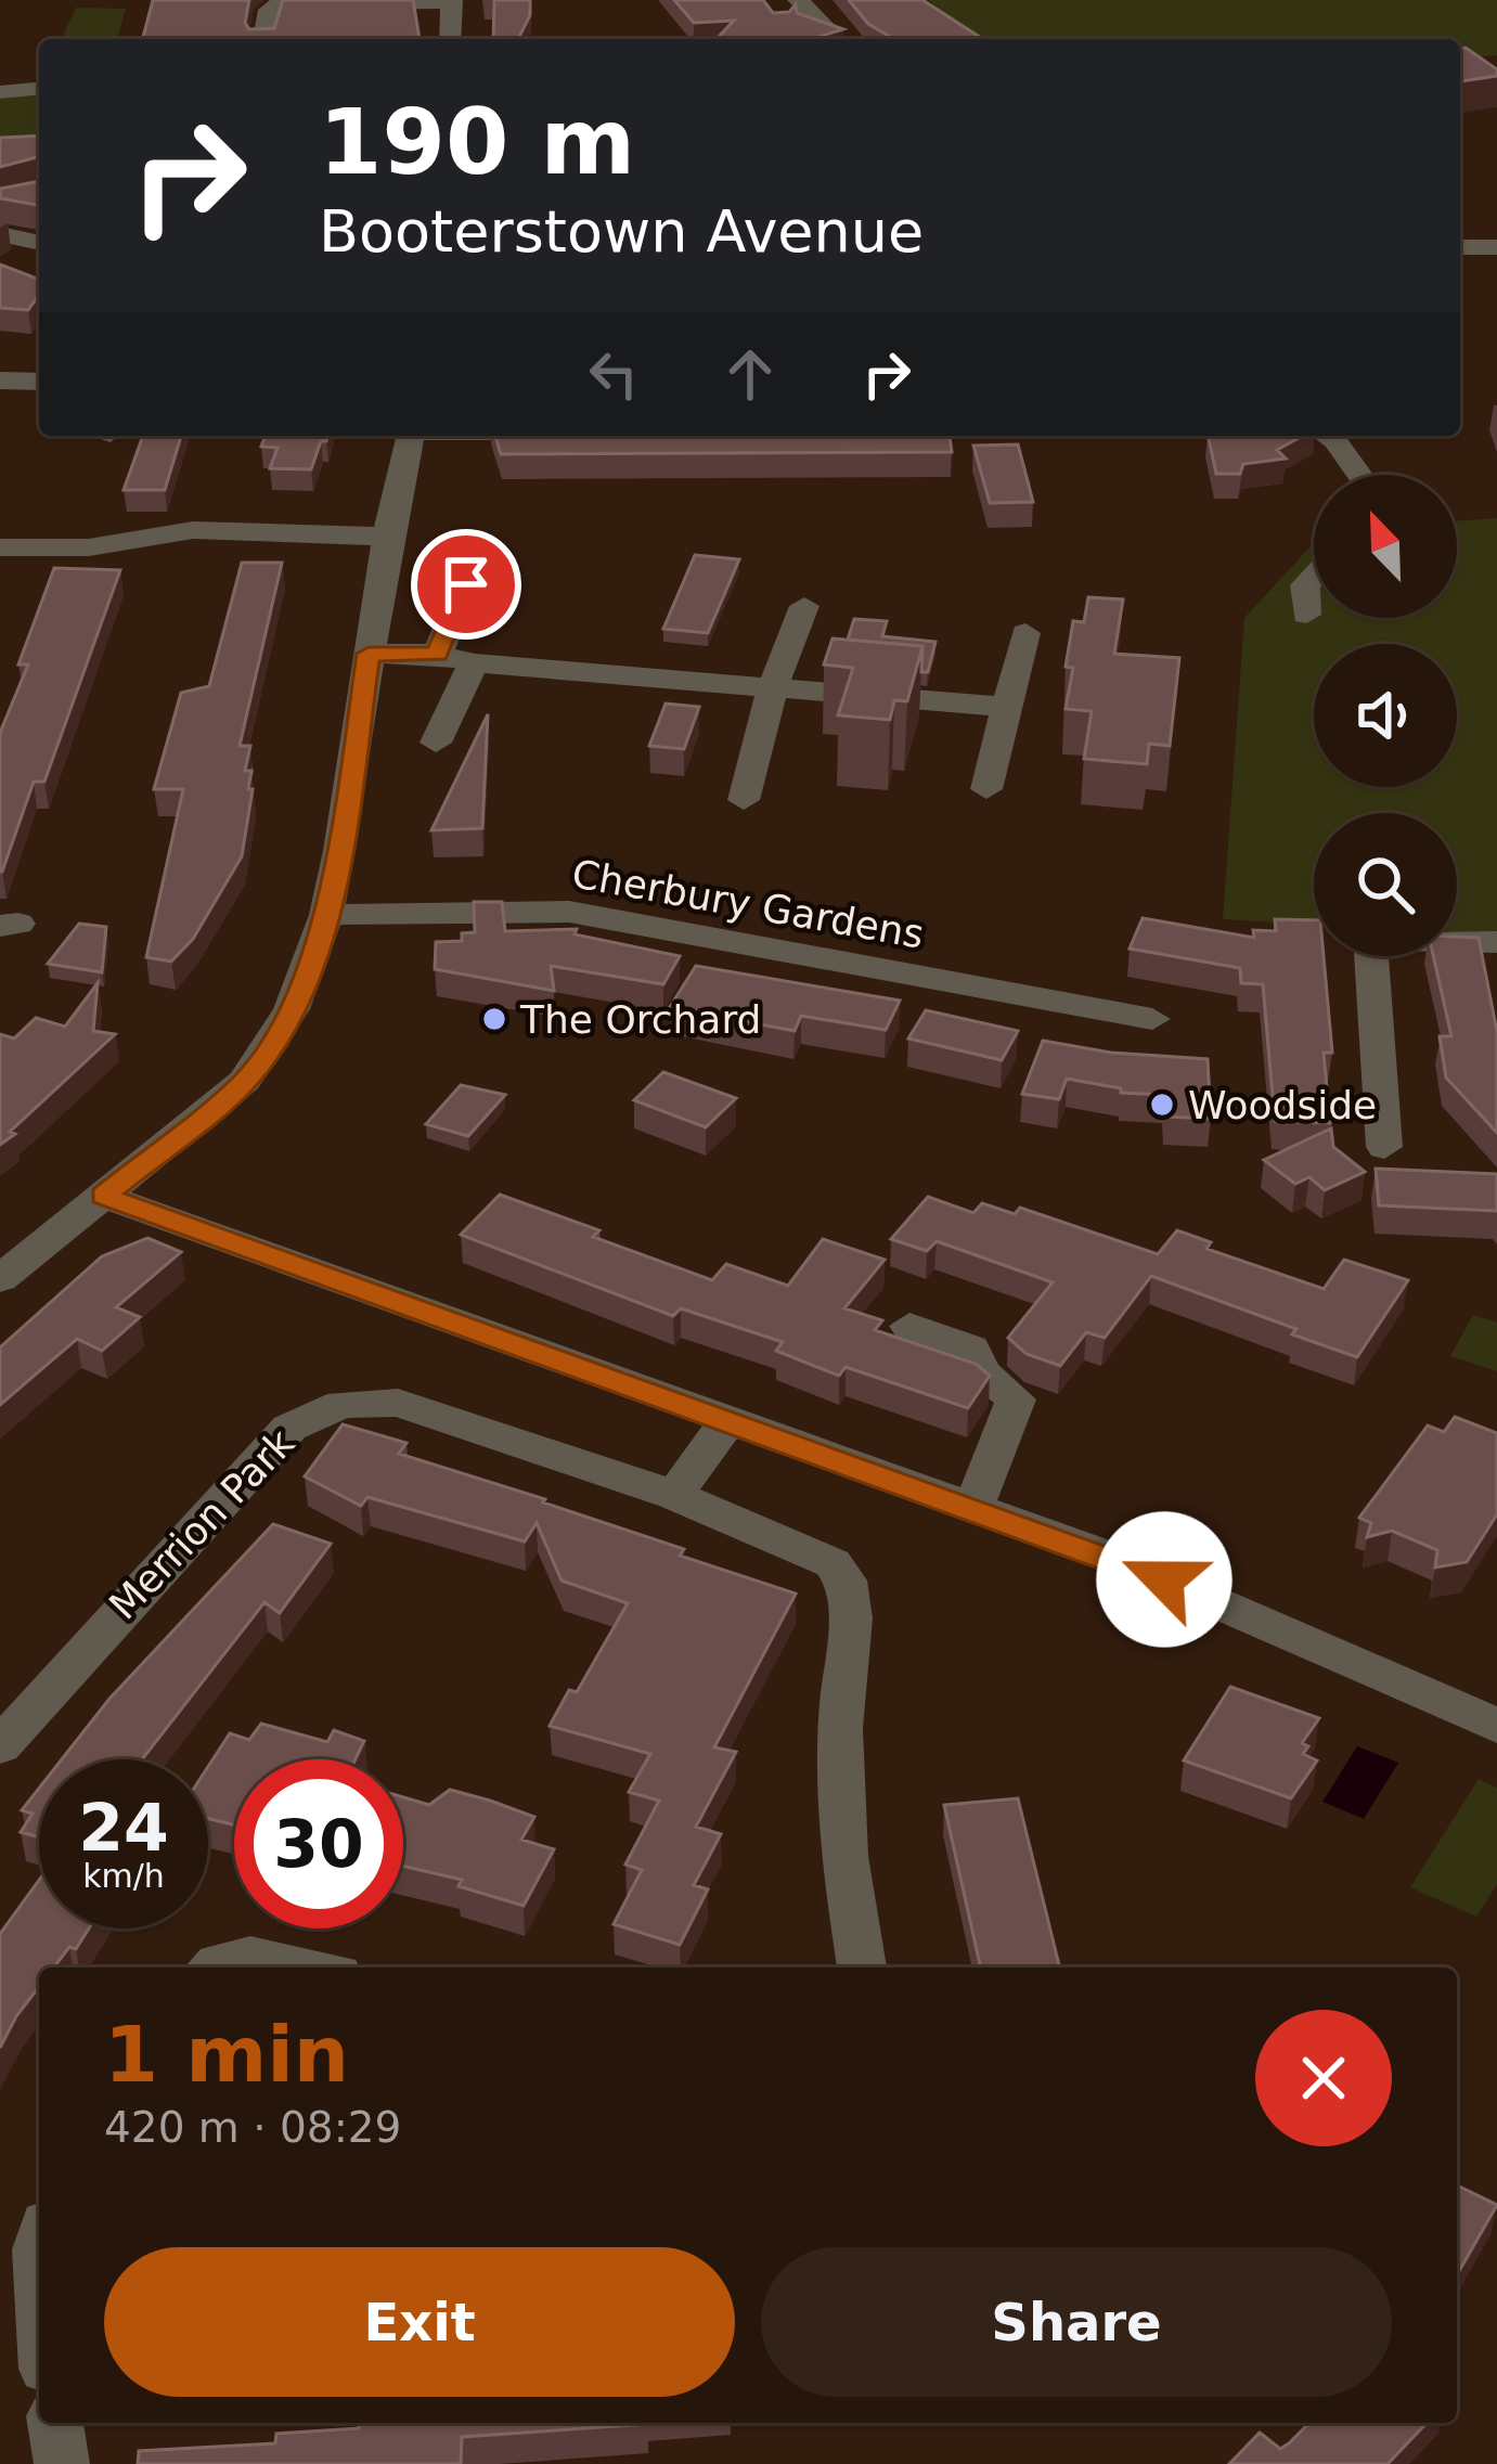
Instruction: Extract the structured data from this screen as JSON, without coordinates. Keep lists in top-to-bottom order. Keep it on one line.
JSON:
{"streets":{"street":["Cherbury Gardens","Merrion Park"]},"places":["The Orchard","Woodside"],"north":"top left","page":{"turn":["190 m","Booterstown Avenue"],"speed":"24 km/h","limit":"30","heading":["1 min","420 m · 08:29"],"buttons":["Exit","Share"]}}
